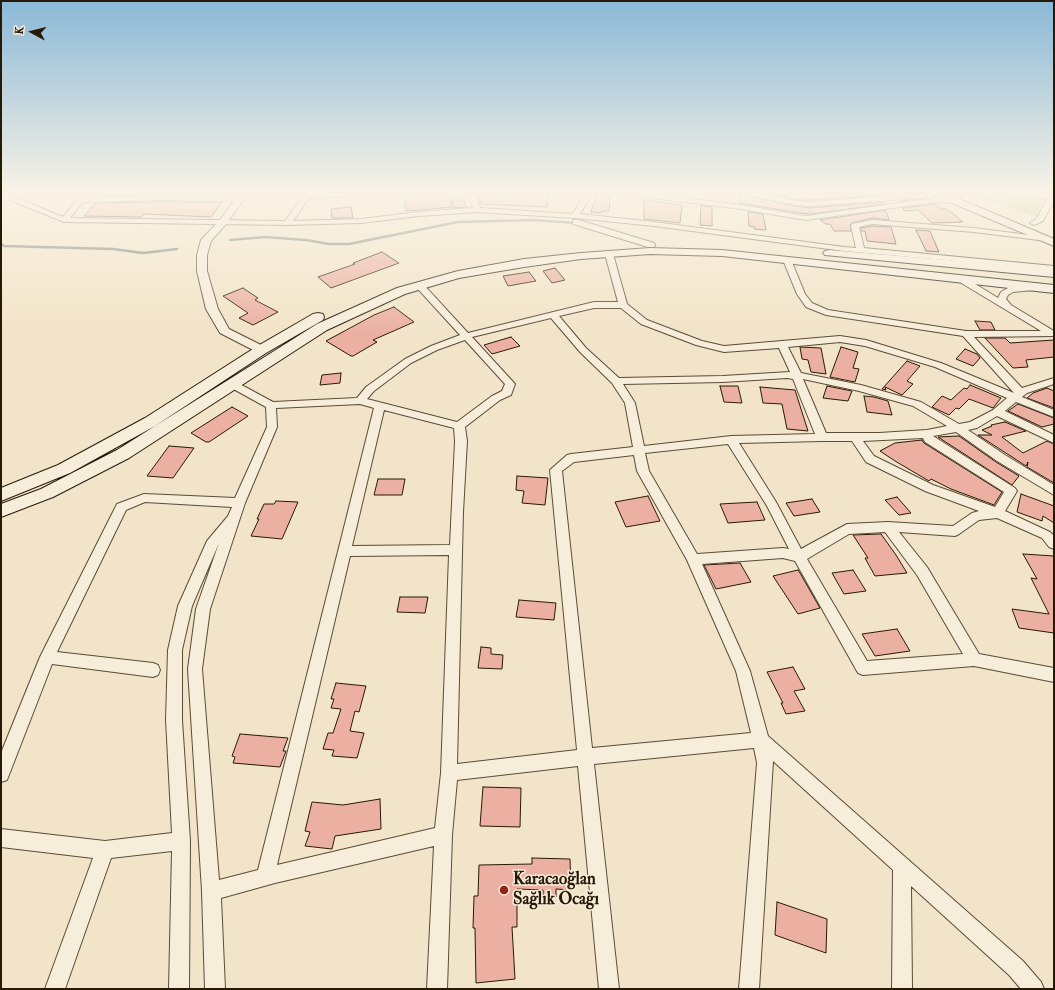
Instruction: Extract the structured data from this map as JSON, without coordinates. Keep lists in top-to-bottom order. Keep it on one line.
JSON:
{"places":["Karacaoğlan Sağlık Ocağı"],"north":"left"}
